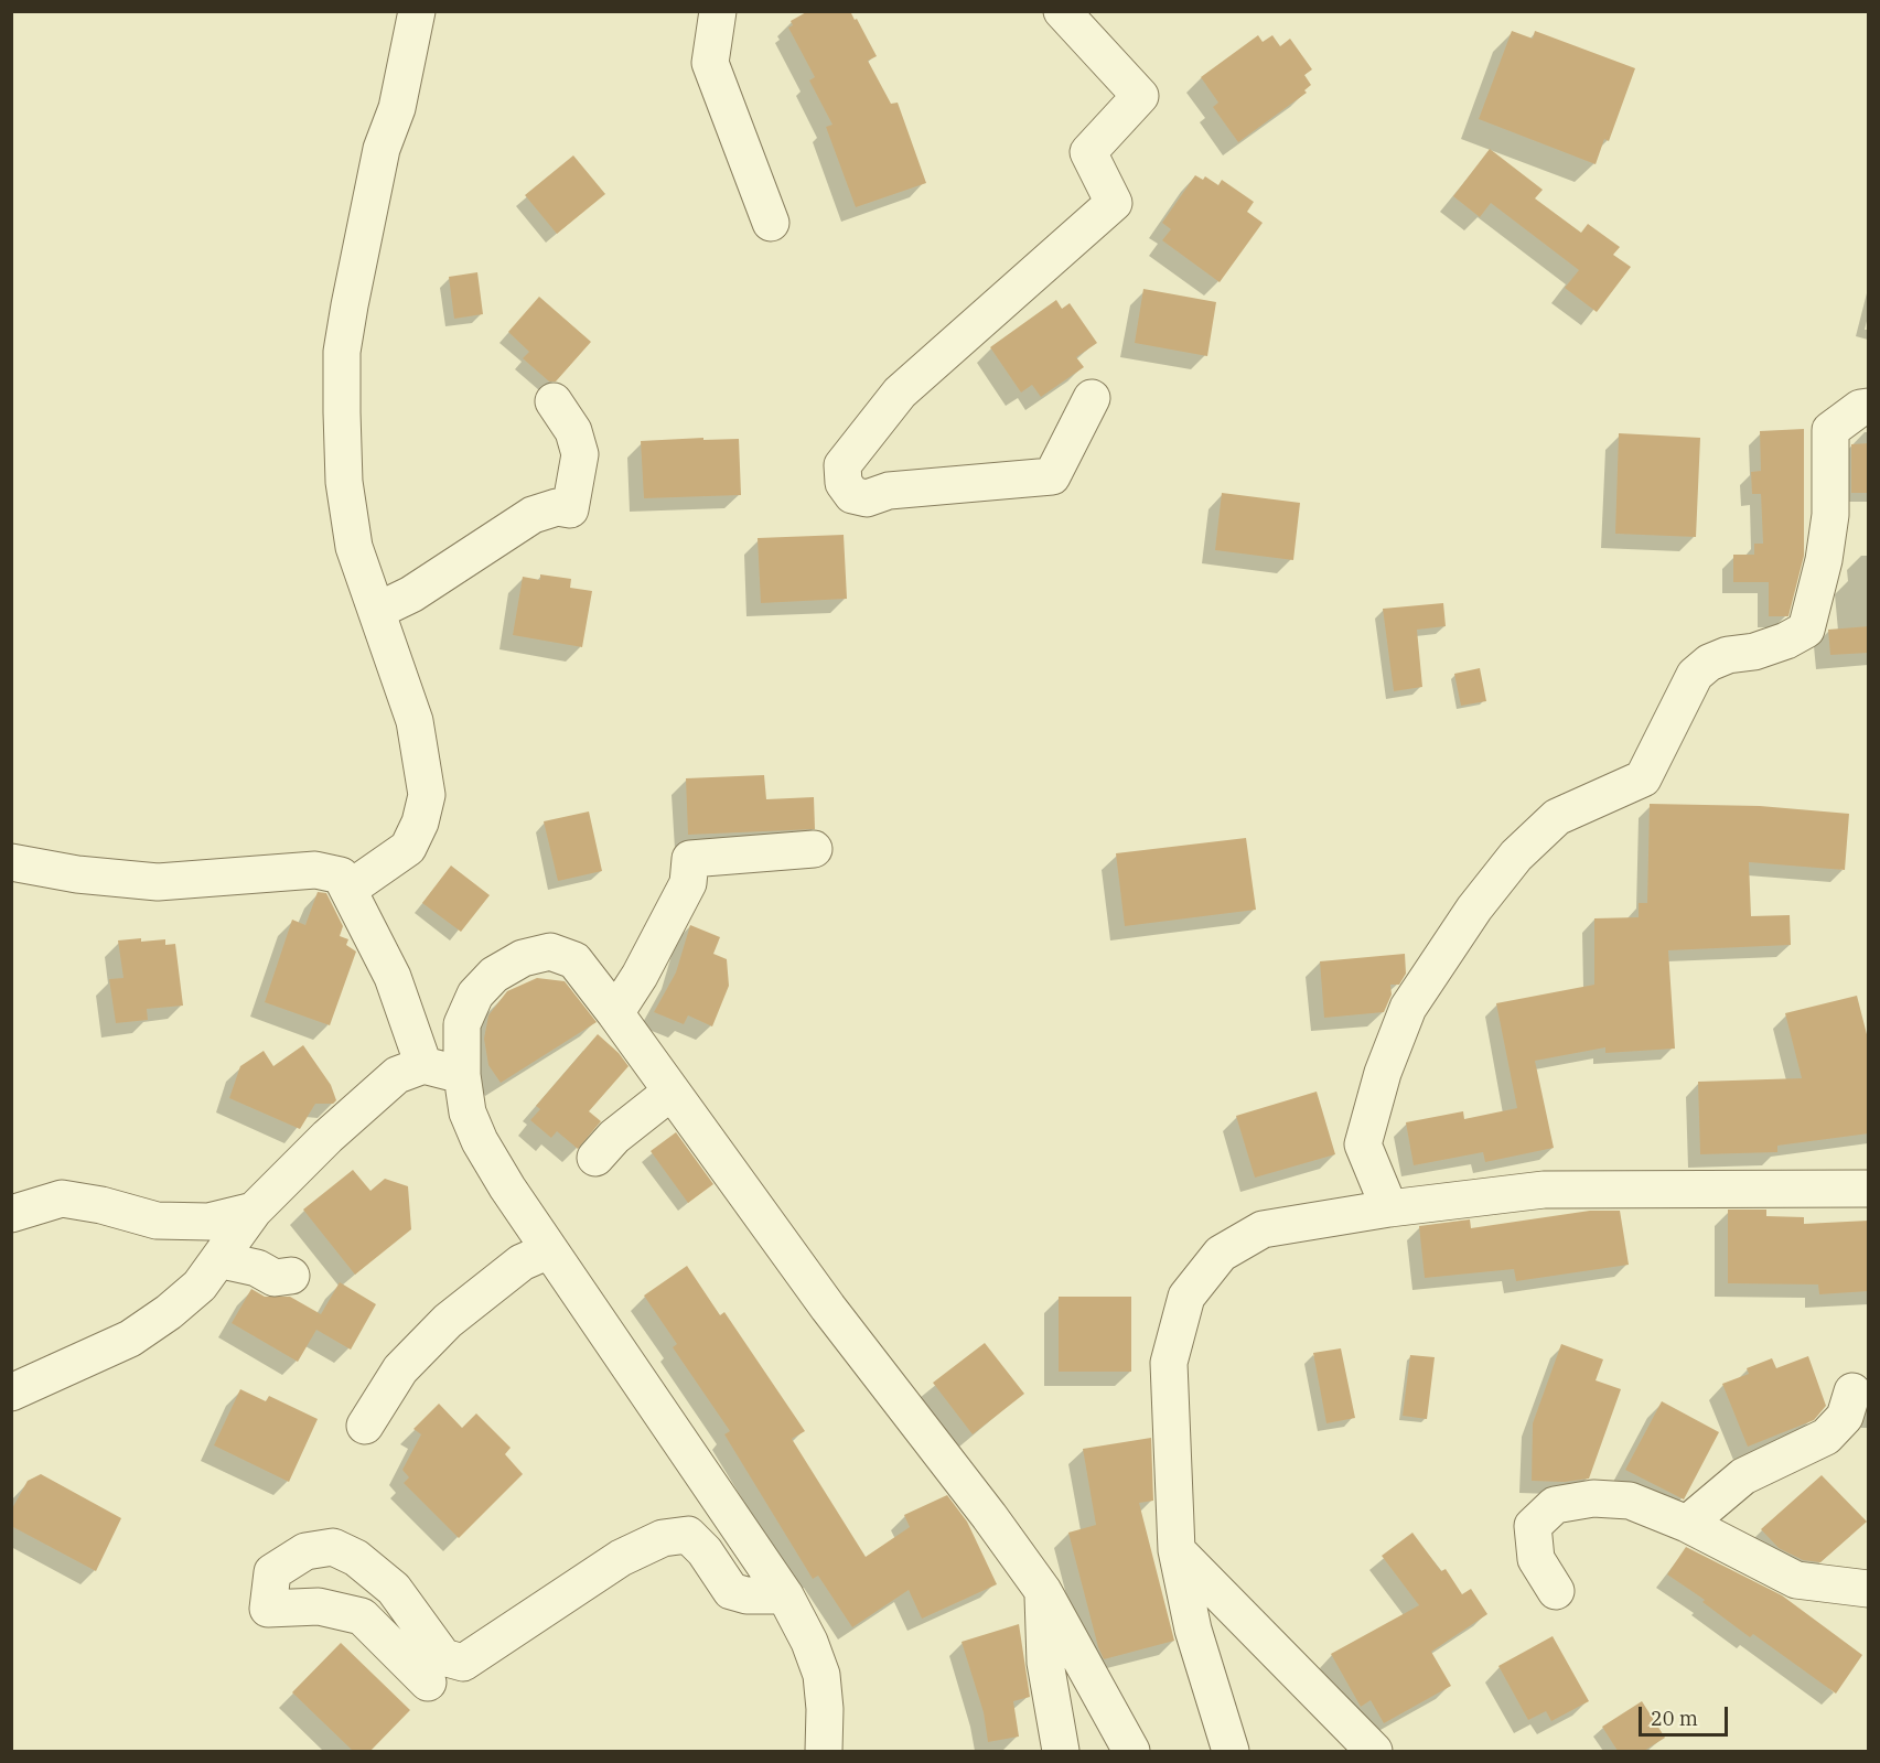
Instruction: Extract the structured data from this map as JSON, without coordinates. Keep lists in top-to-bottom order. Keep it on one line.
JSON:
{"scale_bar":"20 m"}
